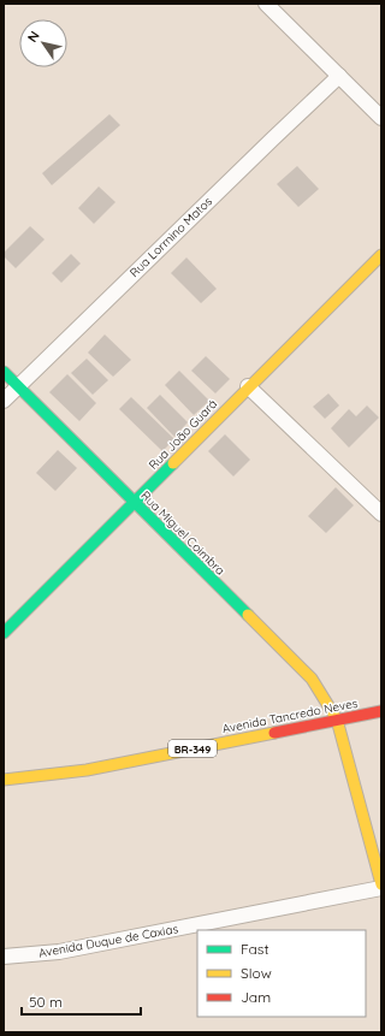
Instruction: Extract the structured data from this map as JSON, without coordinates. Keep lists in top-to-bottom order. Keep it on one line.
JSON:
{"streets":{"street":["Rua Lormino Matos","Rua João Guará","Rua Miguel Coimbra","Avenida Tancredo Neves","BR-349","Avenida Duque de Caxias"]},"crossings":[["Rua Lormino Matos","Rua Miguel Coimbra"],["Rua João Guará","Rua Miguel Coimbra"],["Rua Miguel Coimbra","Avenida Tancredo Neves"]],"legend":["Fast","Slow","Jam"],"scale_bar":"50 m","north":"top left"}
